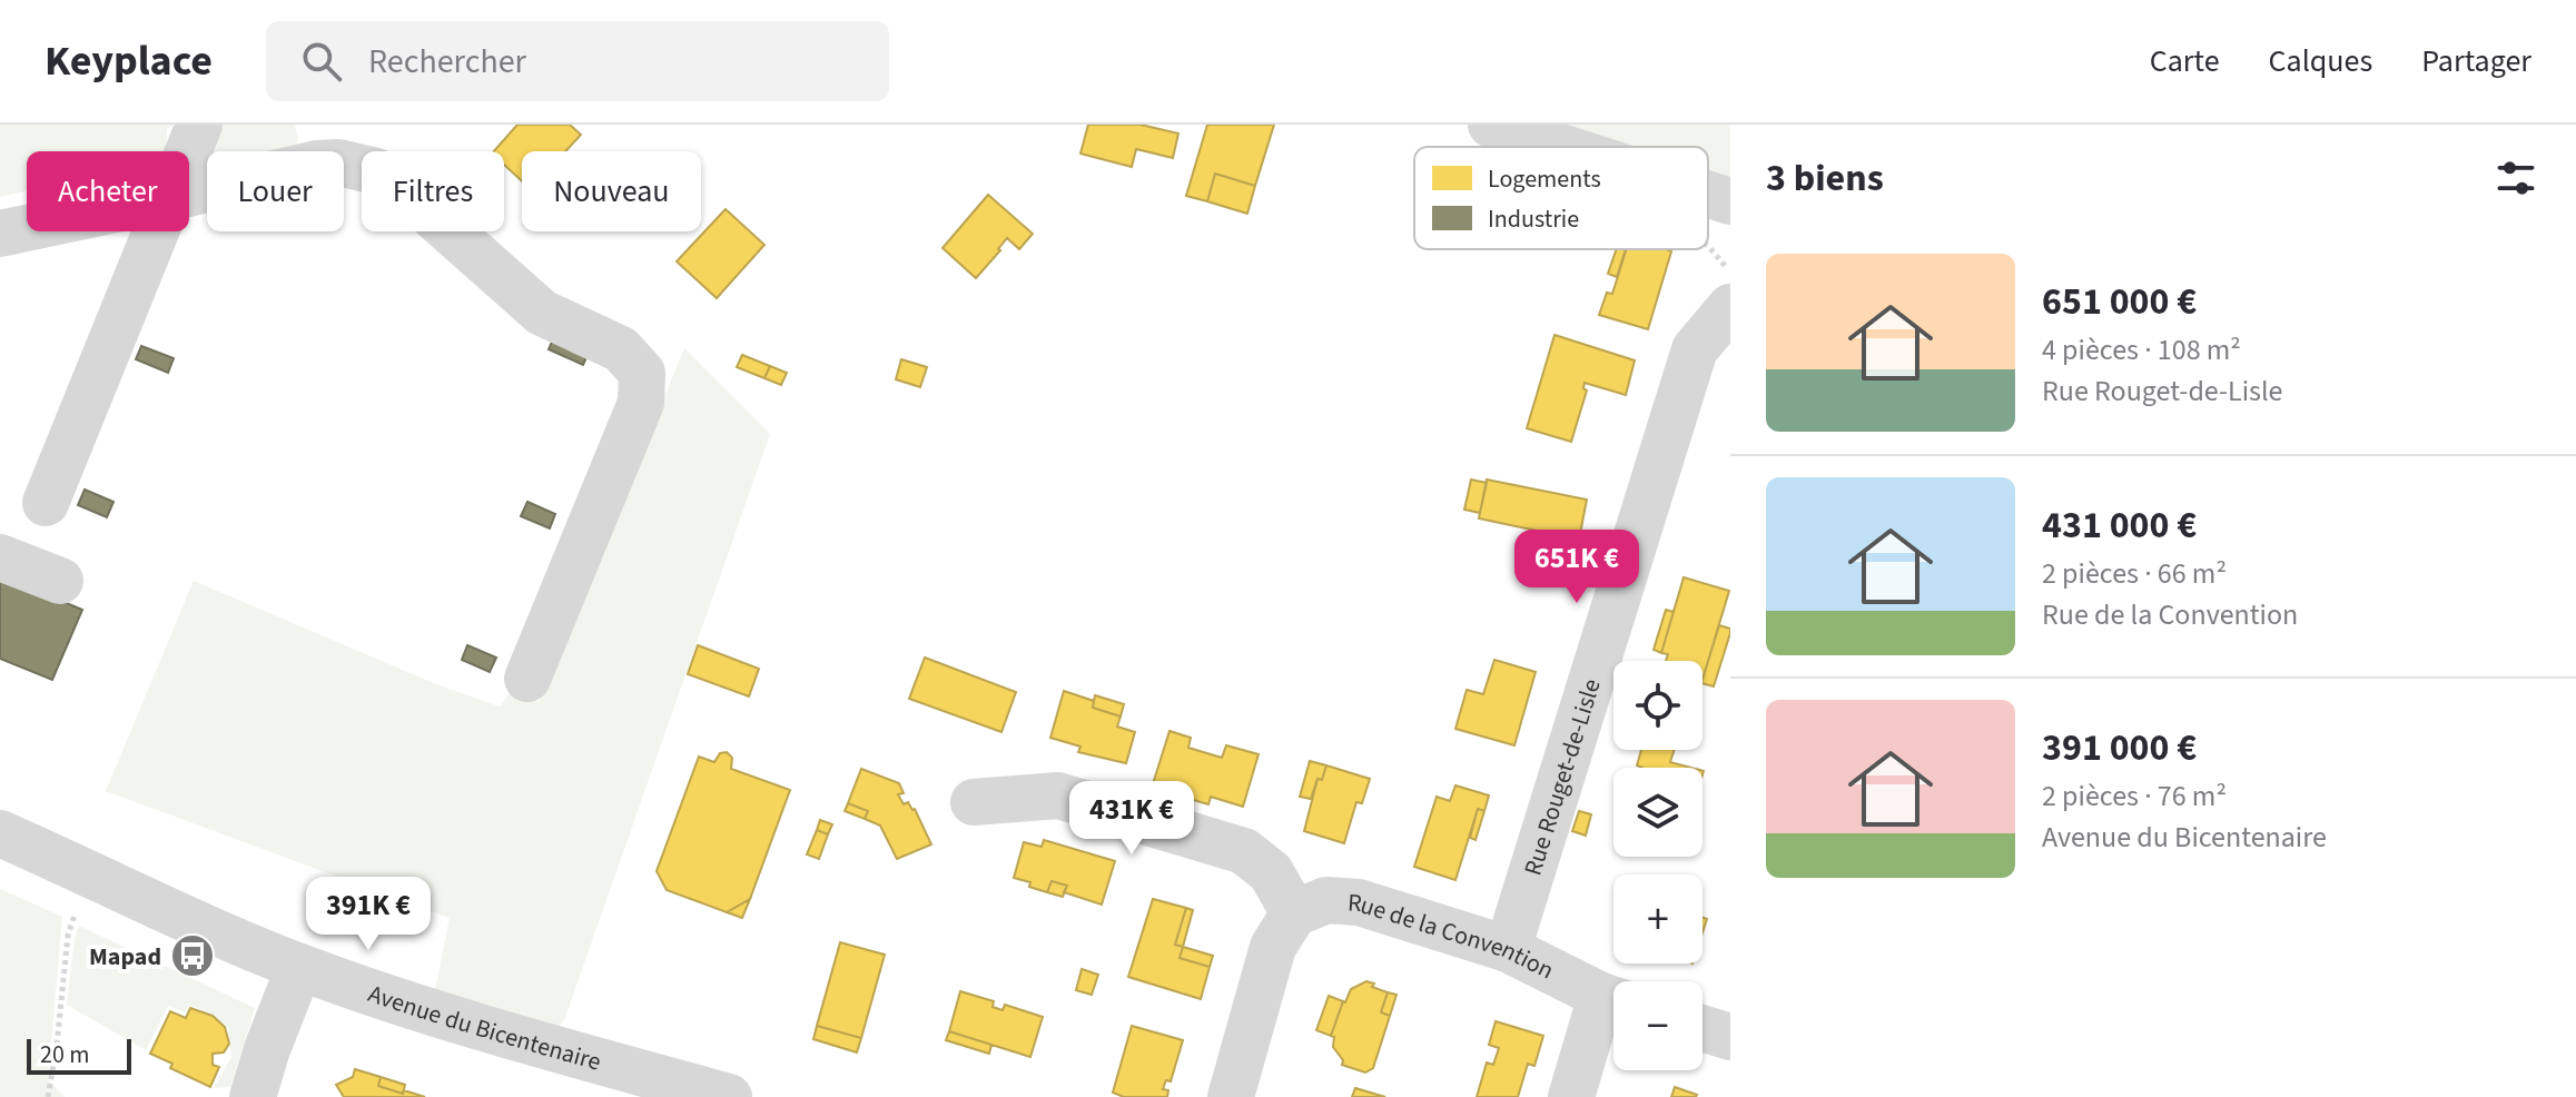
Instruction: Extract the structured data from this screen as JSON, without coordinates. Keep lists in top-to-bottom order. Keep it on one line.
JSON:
{"streets":{"street":["Rue Rouget-de-Lisle","Rue de la Convention","Avenue du Bicentenaire"]},"crossings":[["Rue Rouget-de-Lisle","Rue de la Convention"]],"places":{"bus stop":["Mapad"]},"legend":["Logements","Industrie"],"scale_bar":"20 m","page":{"header":"Keyplace","search":"Rechercher","nav":["Carte","Calques","Partager"],"heading":"3 biens","chip":["Acheter","Louer","Filtres","Nouveau"],"list":[{"name":"651 000 €","note":"4 pièces · 108 m² · Rue Rouget-de-Lisle"},{"name":"431 000 €","note":"2 pièces · 66 m² · Rue de la Convention"},{"name":"391 000 €","note":"2 pièces · 76 m² · Avenue du Bicentenaire"}],"price":["651K €","431K €","391K €"],"map_buttons":["+","−"],"scale":"20 m"}}
